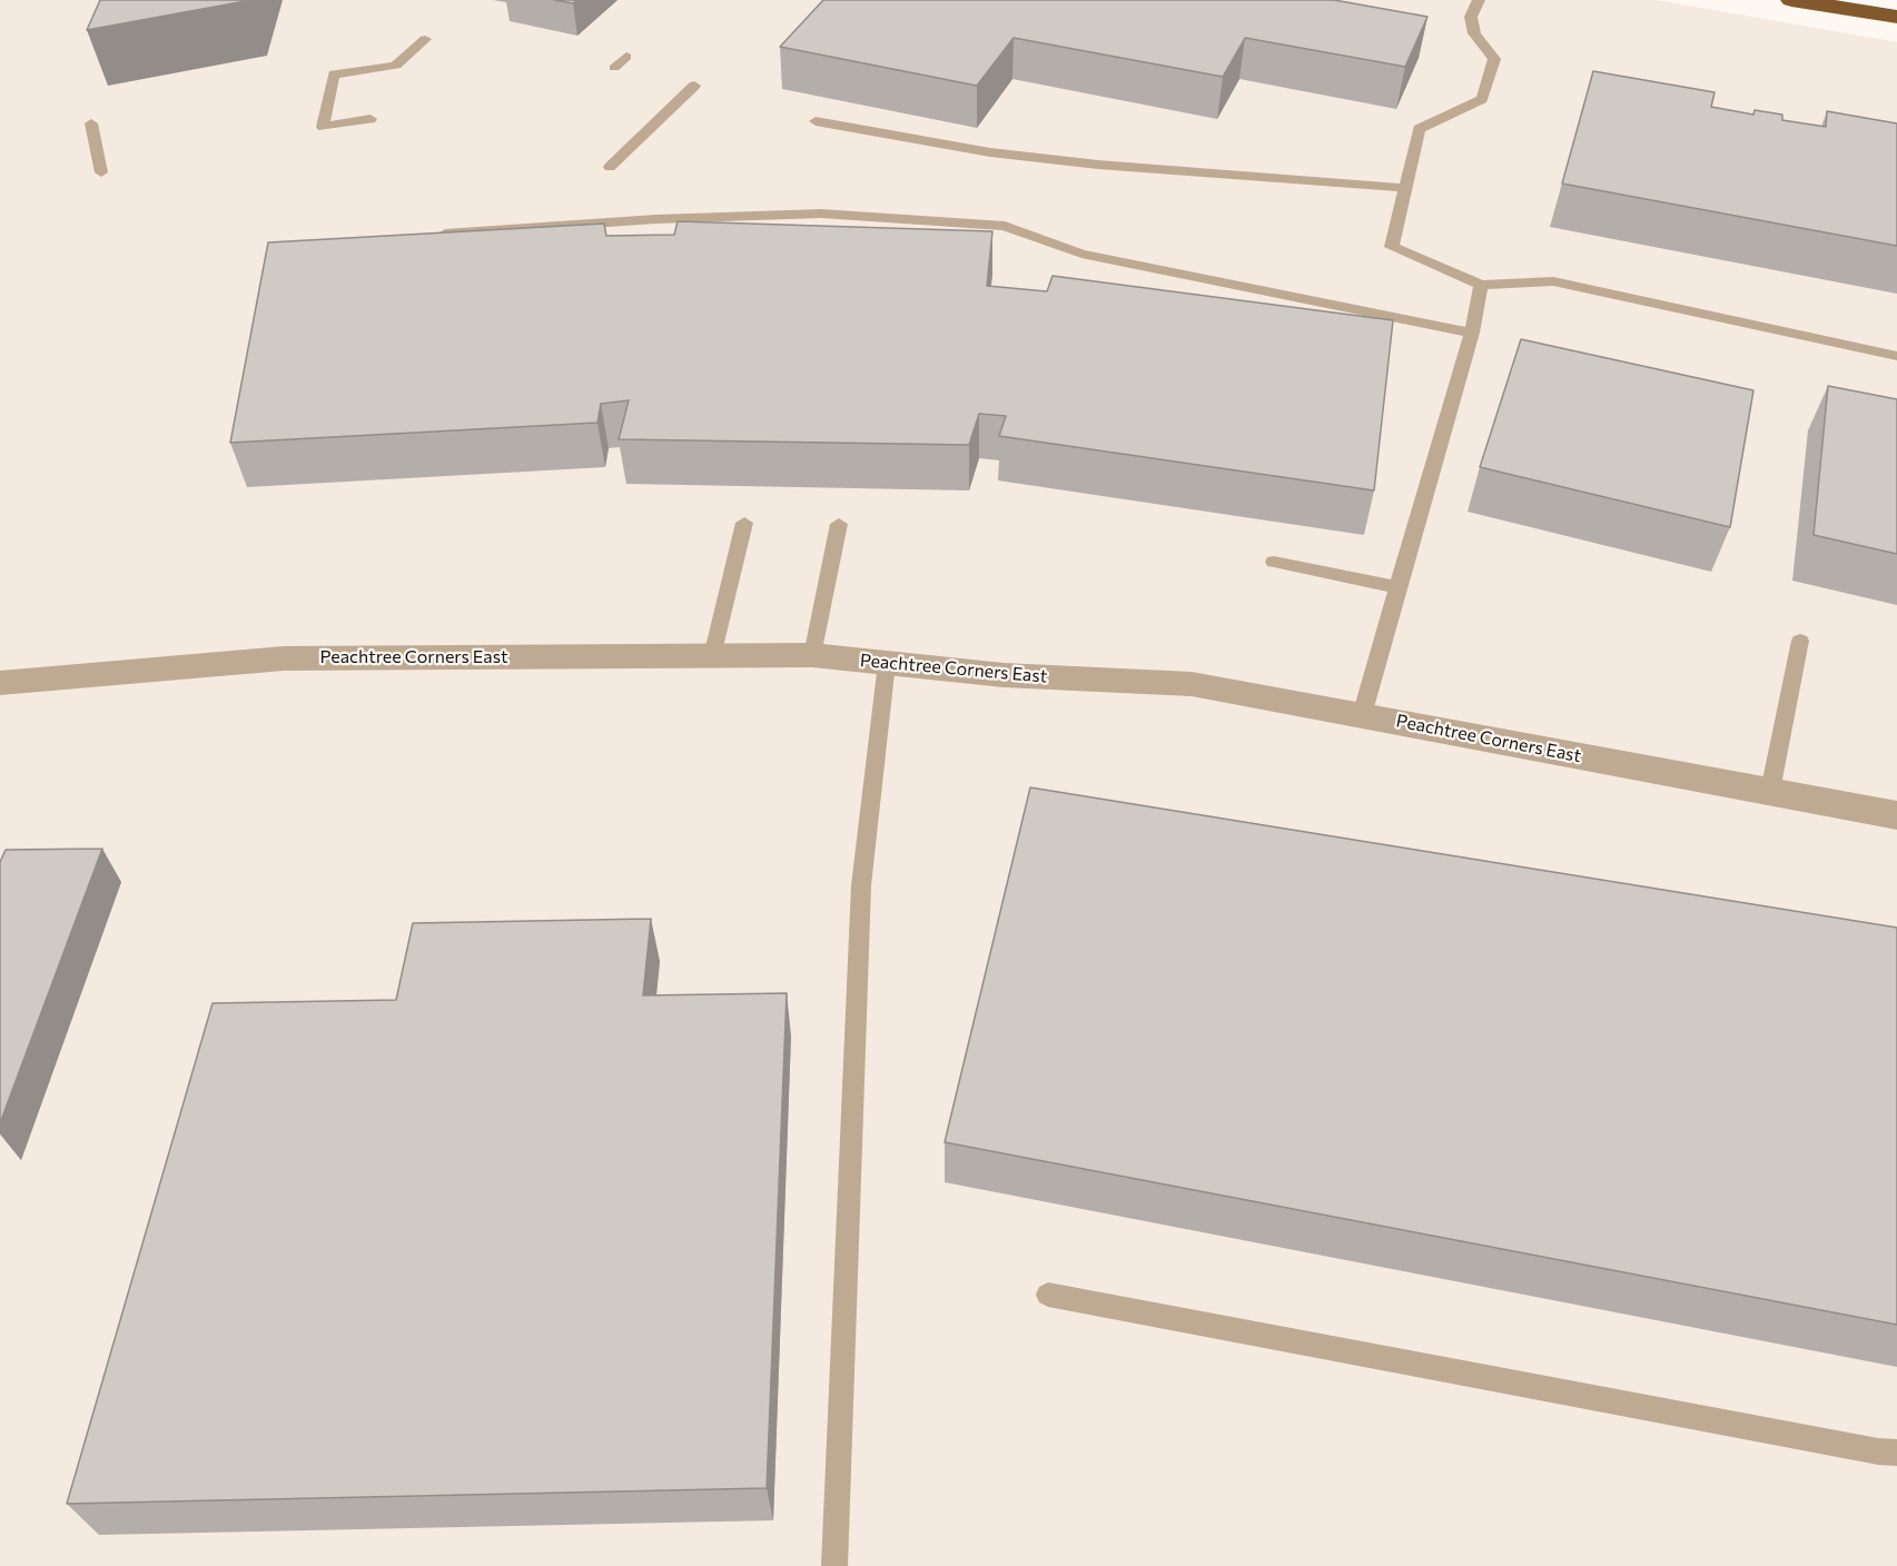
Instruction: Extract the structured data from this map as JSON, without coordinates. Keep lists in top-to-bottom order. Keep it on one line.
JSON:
{"streets":{"street":["Peachtree Corners East"]}}
